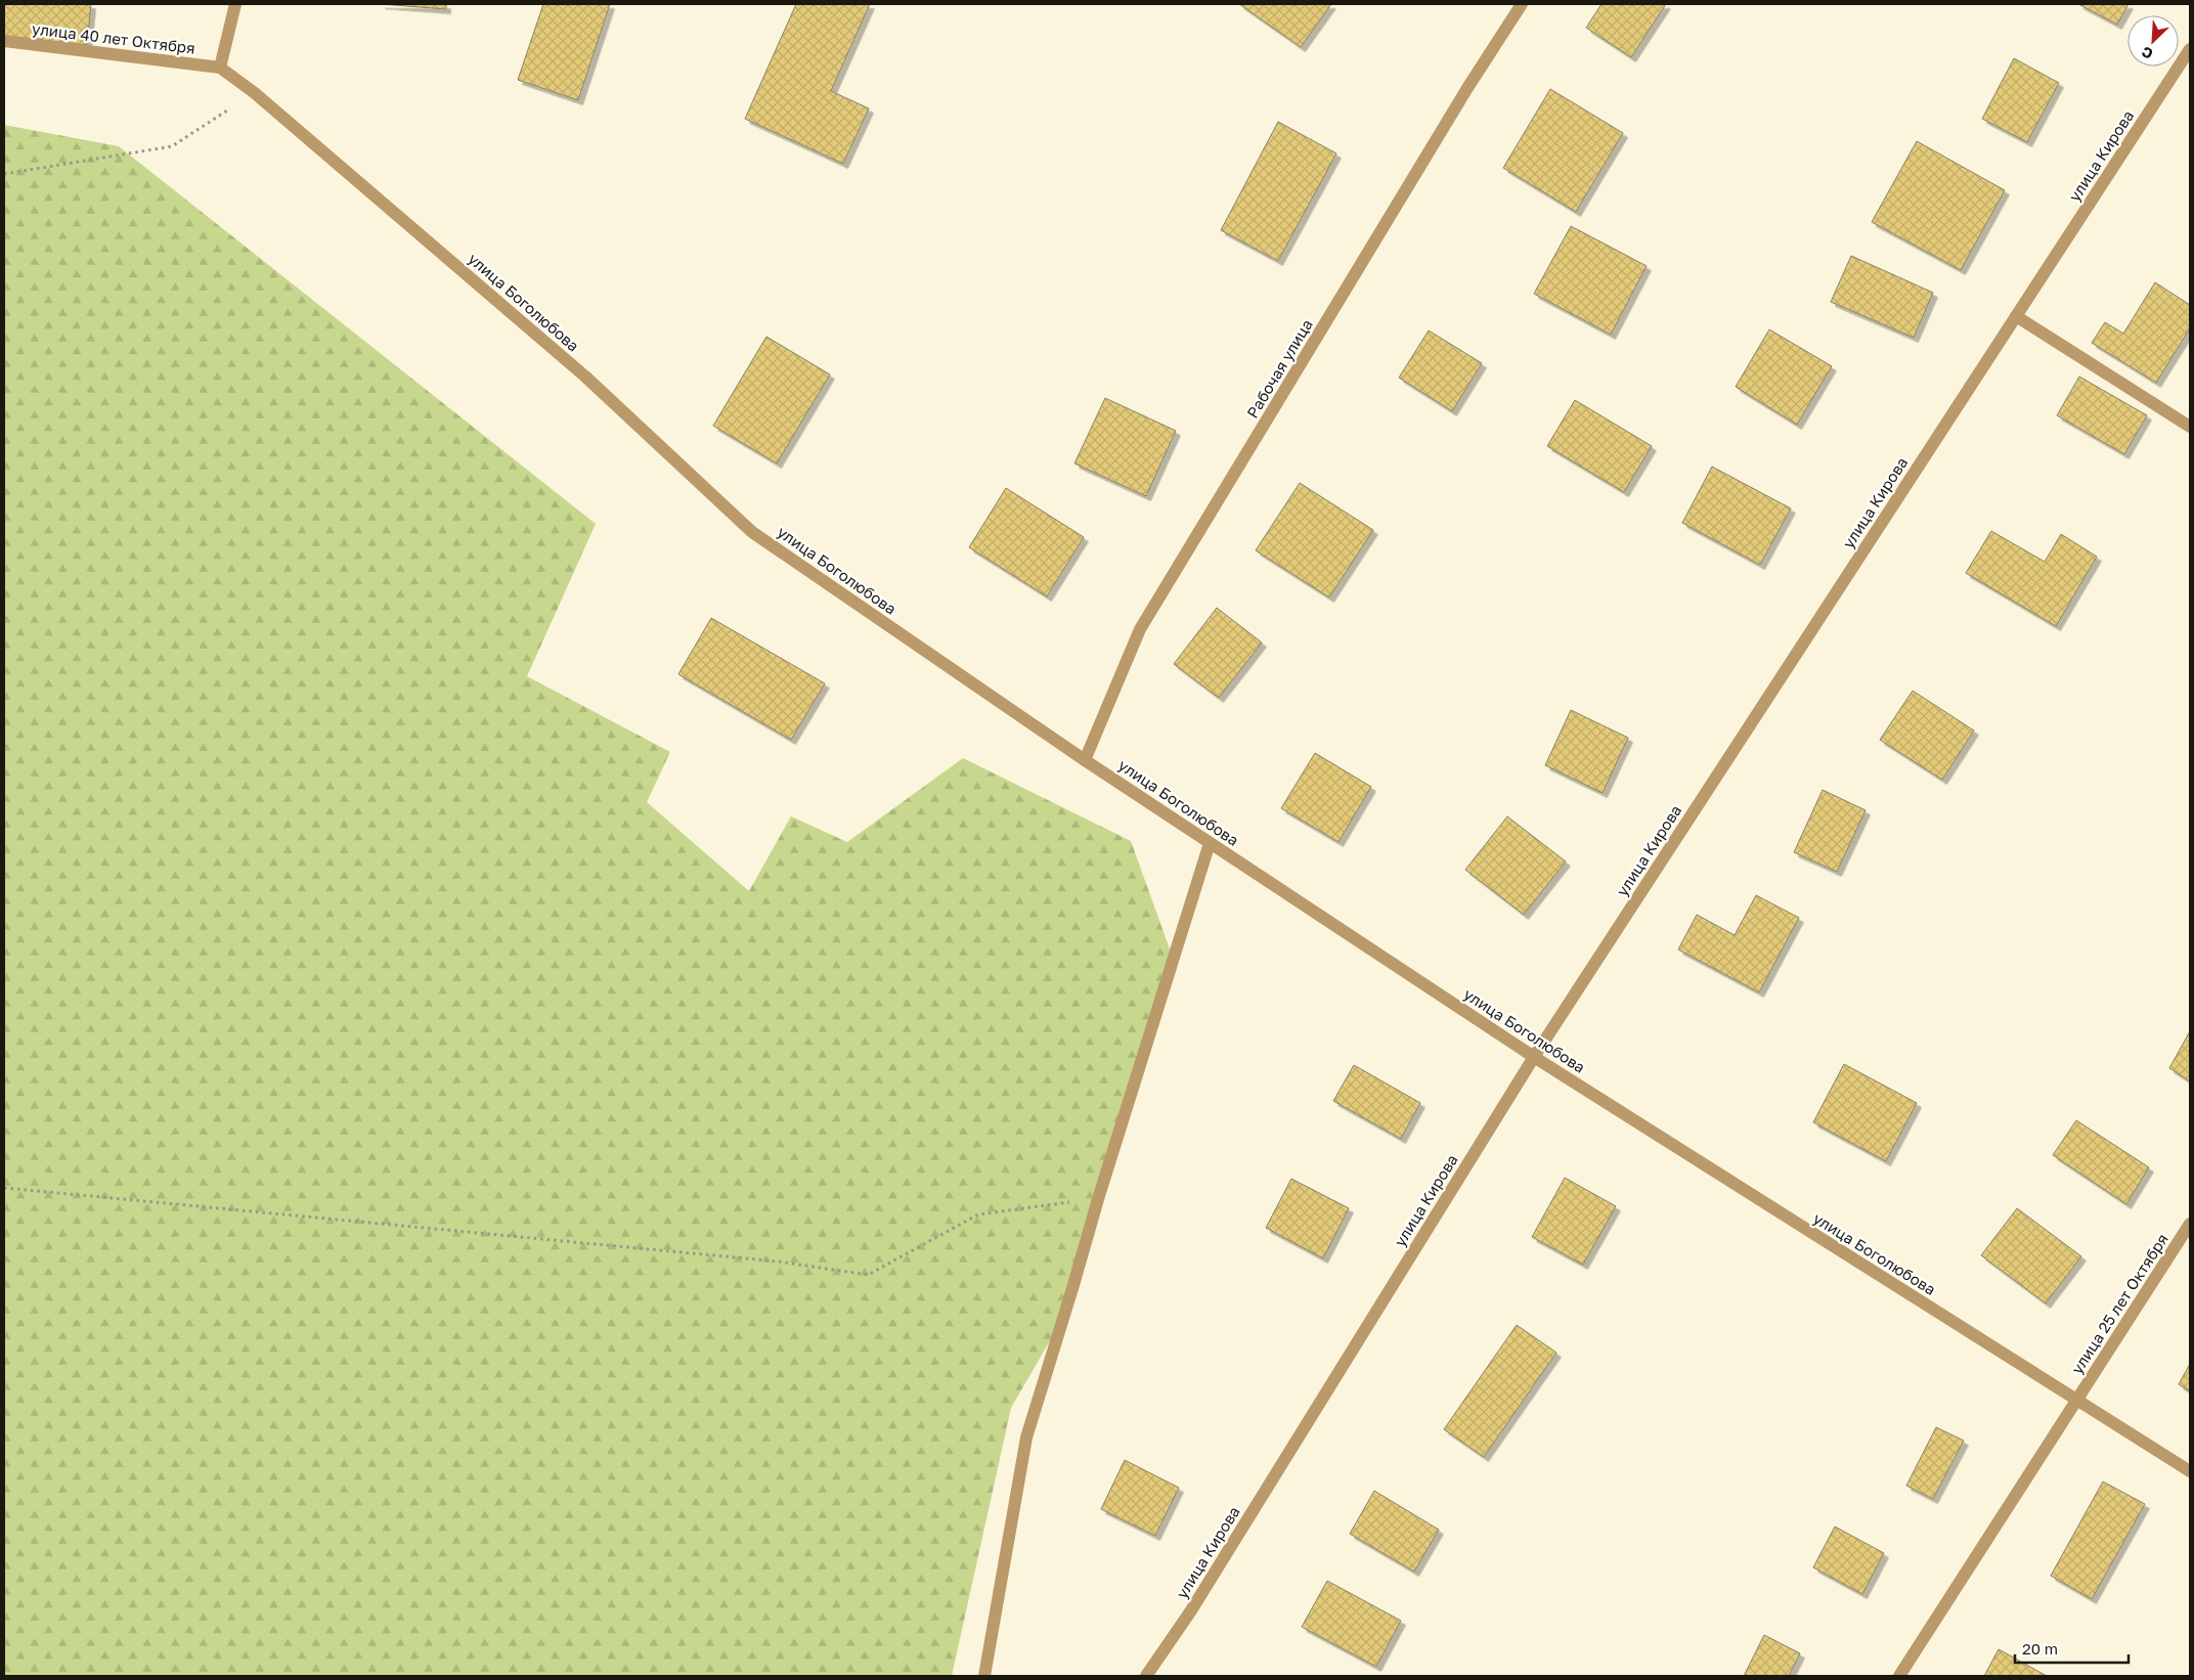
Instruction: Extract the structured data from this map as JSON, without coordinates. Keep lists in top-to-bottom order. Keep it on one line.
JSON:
{"streets":{"street":["улица 40 лет Октября","улица Кирова","улица Боголюбова","Рабочая улица","улица 25 лет Октября"]},"crossings":[["улица 40 лет Октября","улица Боголюбова"],["улица Кирова","улица Боголюбова"],["улица Боголюбова","Рабочая улица"],["улица Боголюбова","улица 25 лет Октября"]],"scale_bar":"20 m","north":"bottom left"}
